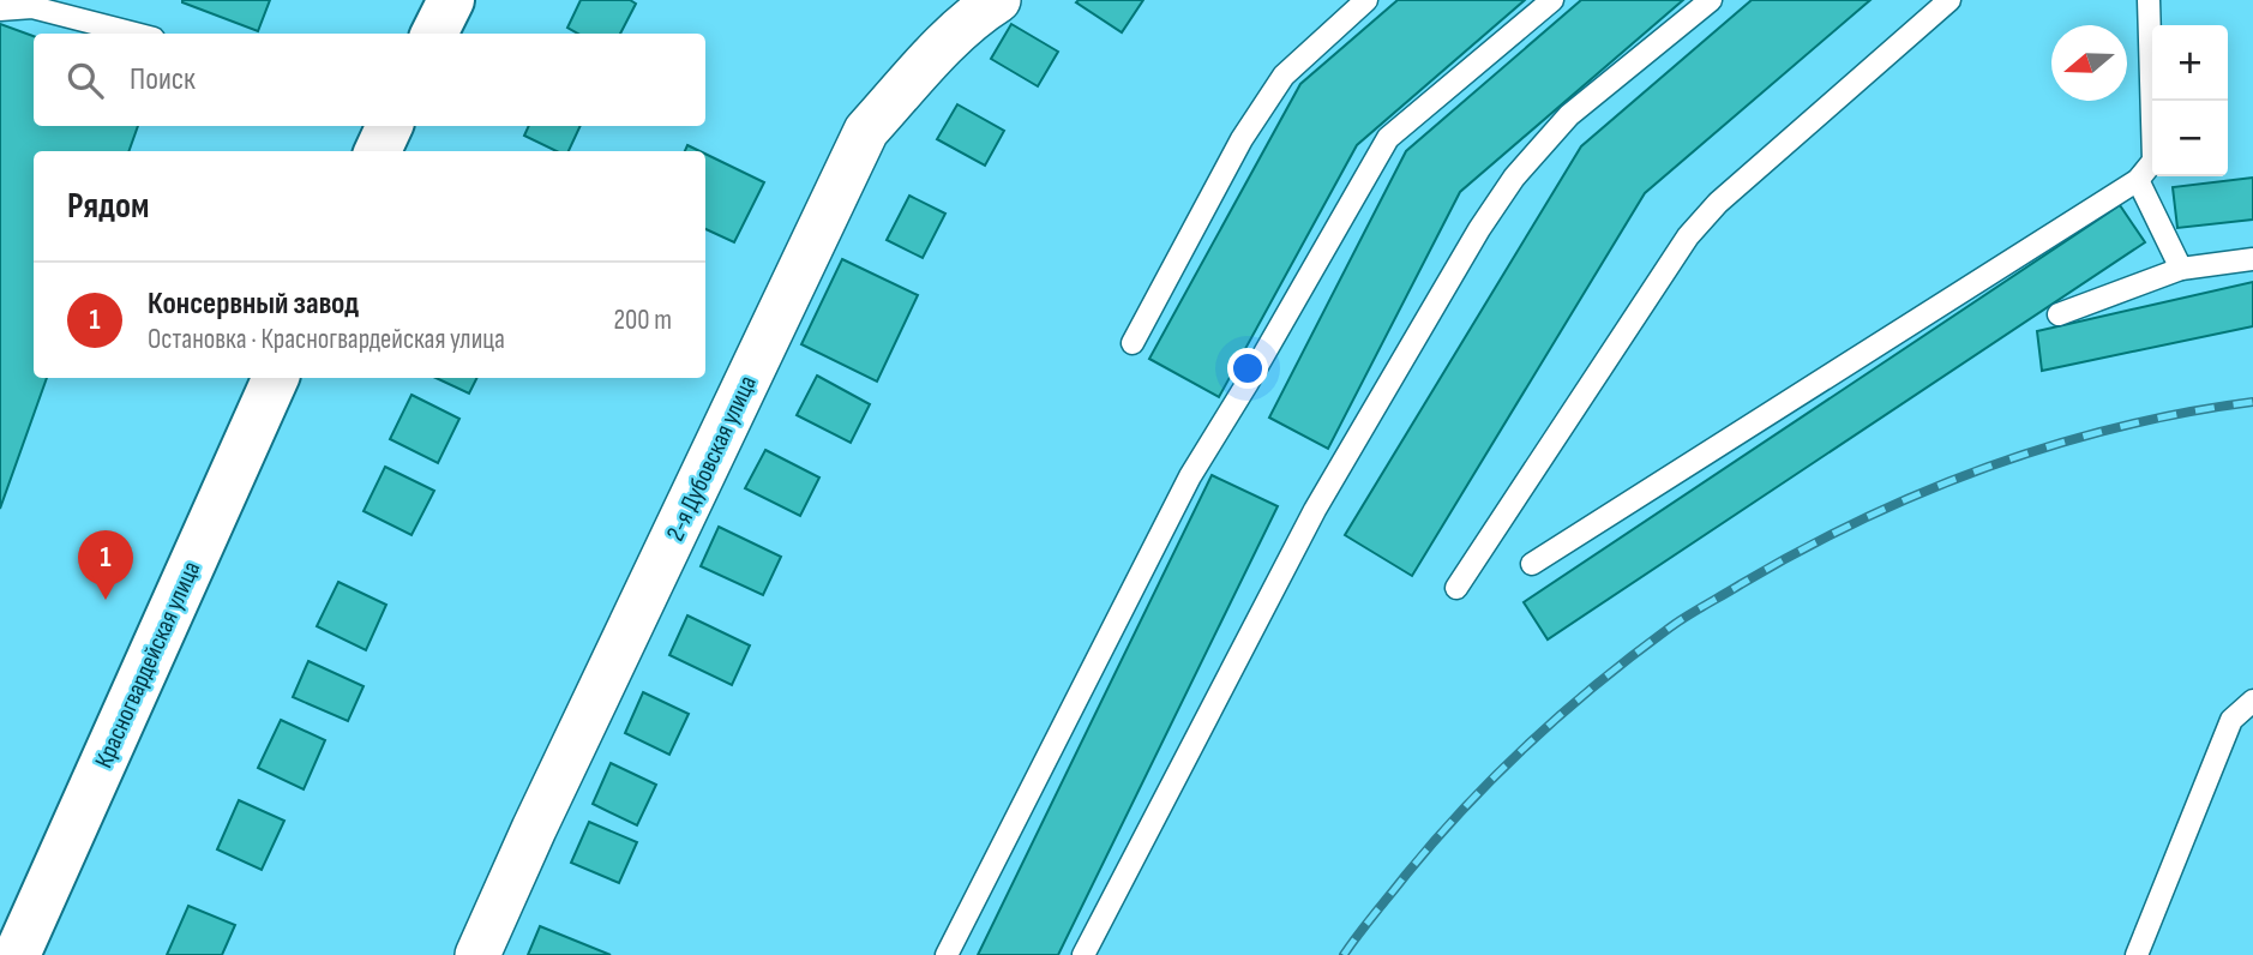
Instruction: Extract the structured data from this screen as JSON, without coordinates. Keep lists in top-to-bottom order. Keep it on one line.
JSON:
{"streets":{"main road":["Красногвардейская улица"],"street":["2-я Дубовская улица"]},"north":"left","page":{"map_buttons":["+","−"],"search":"Поиск","heading":"Рядом","list":[{"mark":"1","name":"Консервный завод","note":"Остановка · Красногвардейская улица","value":"200 m"}],"pins":"1"}}
